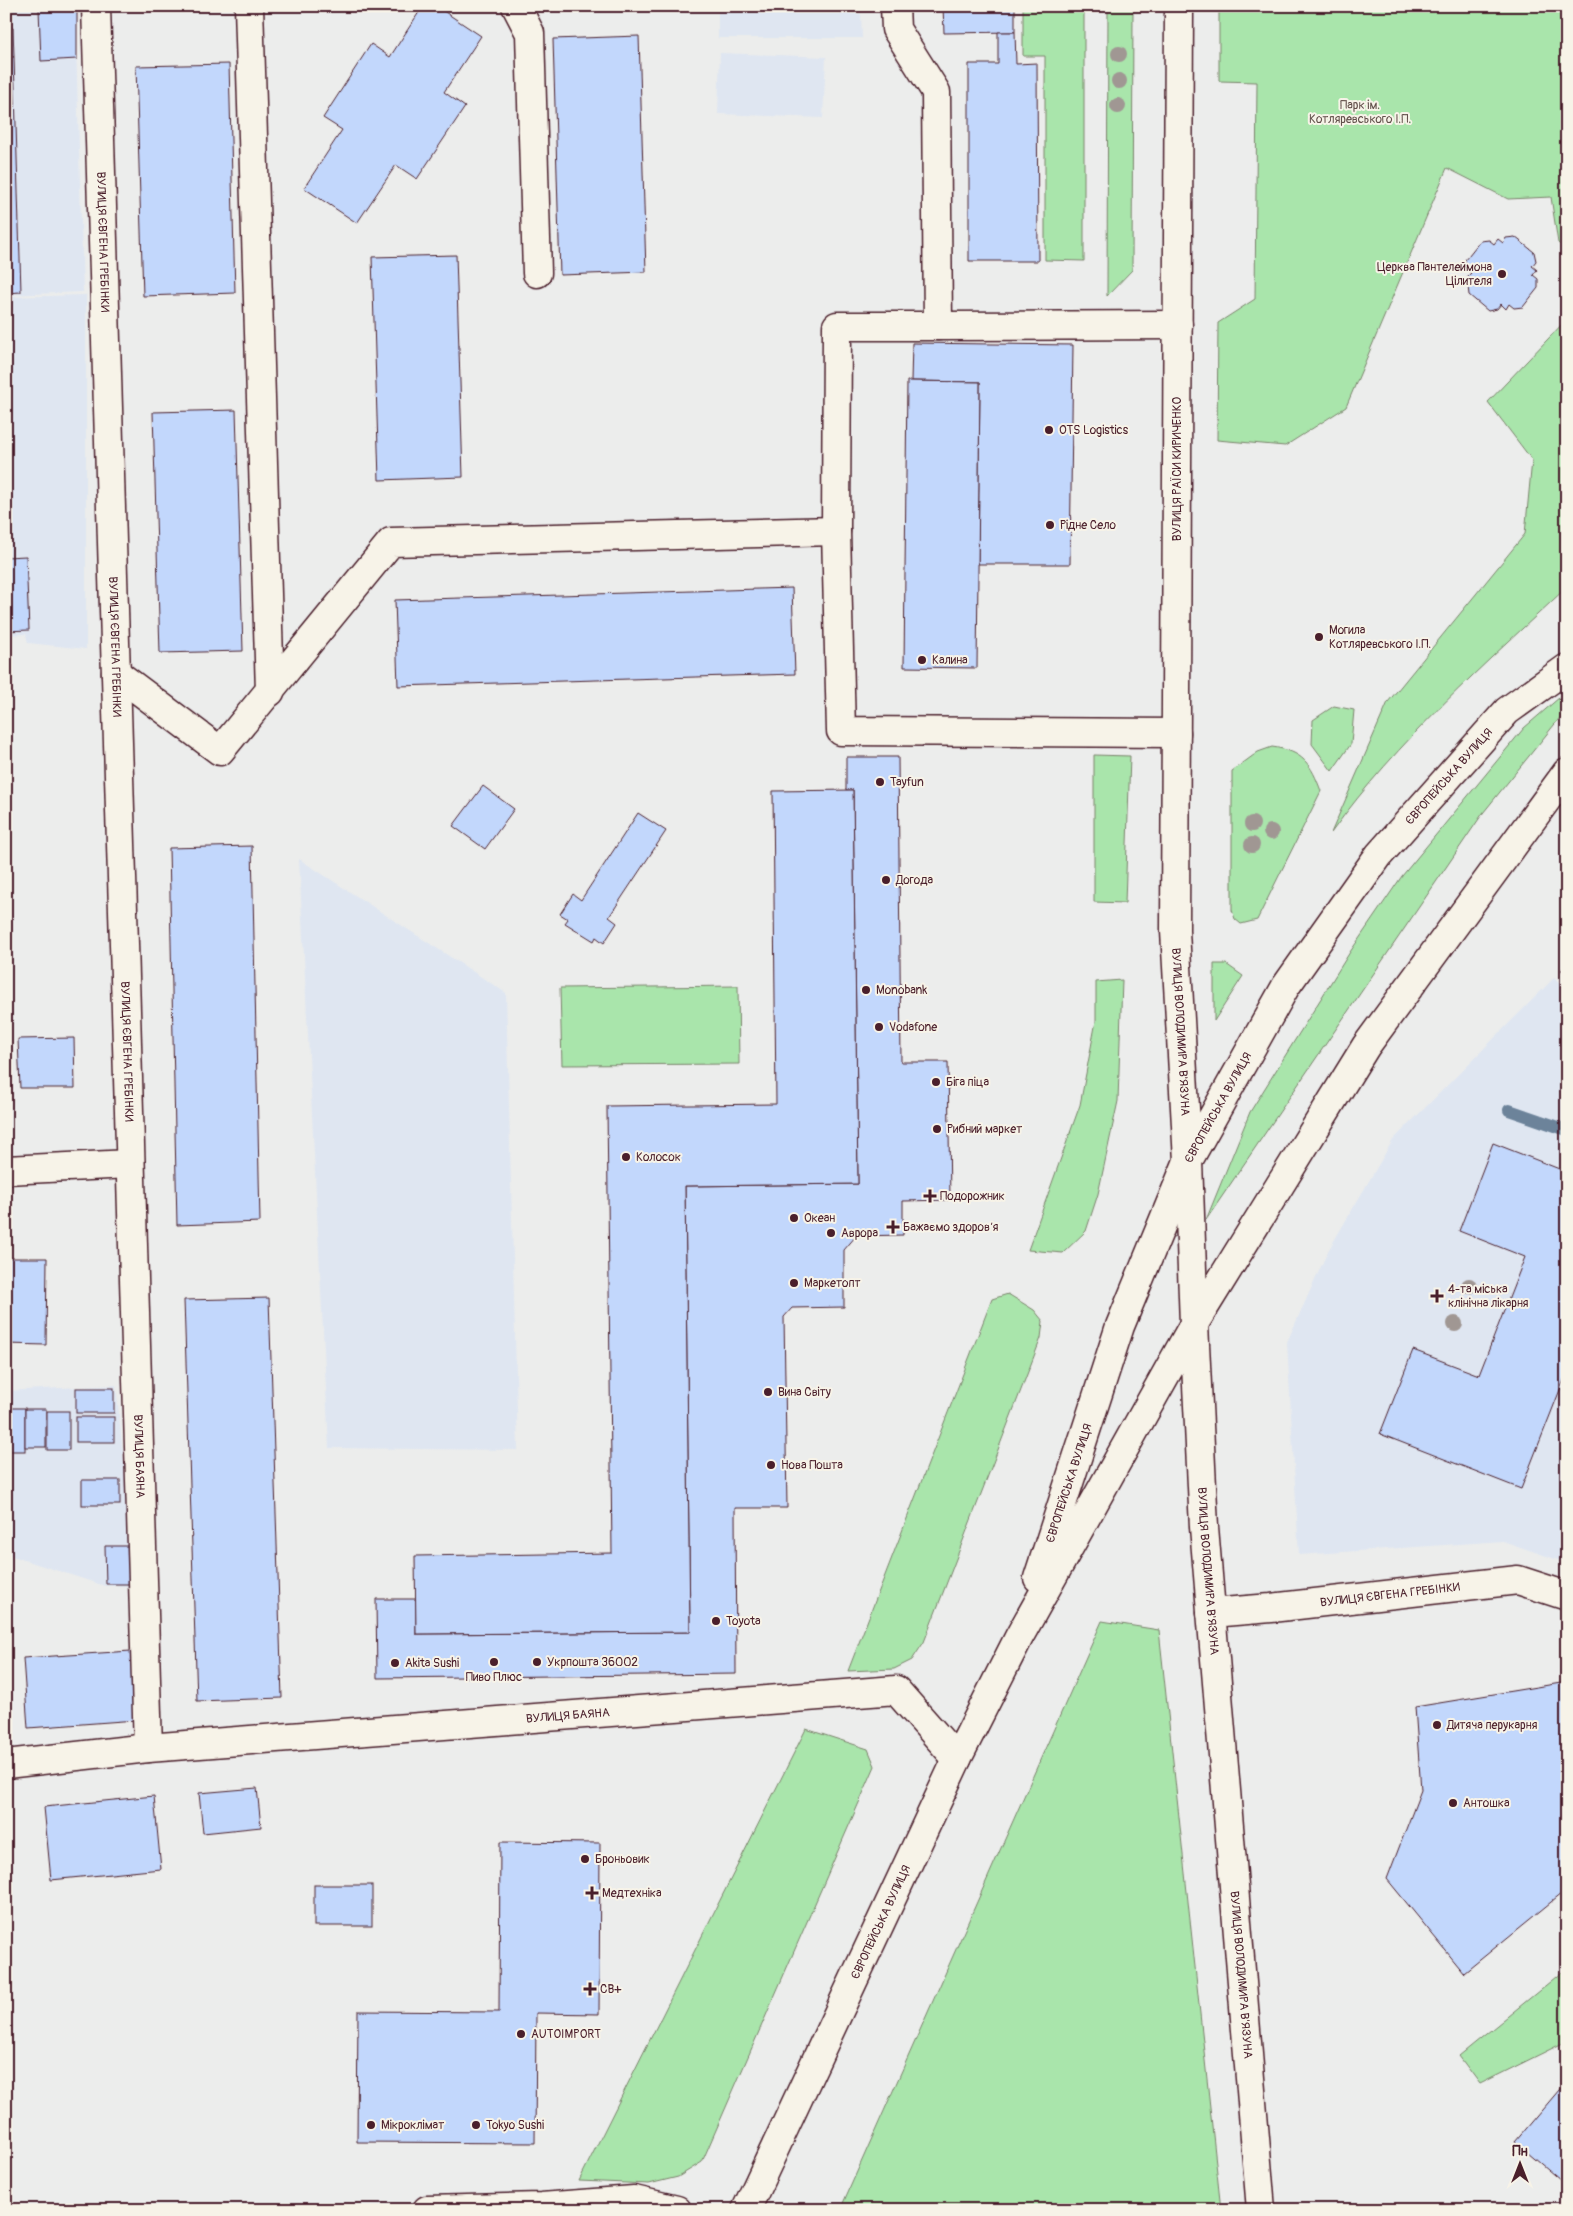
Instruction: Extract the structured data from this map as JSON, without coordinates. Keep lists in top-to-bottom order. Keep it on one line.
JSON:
{"streets":{"main road":["ВУЛИЦЯ ЄВГЕНА ГРЕБІНКИ","ВУЛИЦЯ РАЇСИ КИРИЧЕНКО","ЄВРОПЕЙСЬКА ВУЛИЦЯ","ВУЛИЦЯ ВОЛОДИМИРА В'ЯЗУНА","ВУЛИЦЯ БАЯНА"]},"crossings":[["ВУЛИЦЯ ЄВГЕНА ГРЕБІНКИ","ВУЛИЦЯ ВОЛОДИМИРА В'ЯЗУНА"],["ВУЛИЦЯ ЄВГЕНА ГРЕБІНКИ","ВУЛИЦЯ БАЯНА"],["ВУЛИЦЯ РАЇСИ КИРИЧЕНКО","ВУЛИЦЯ ВОЛОДИМИРА В'ЯЗУНА"],["ЄВРОПЕЙСЬКА ВУЛИЦЯ","ВУЛИЦЯ ВОЛОДИМИРА В'ЯЗУНА"],["ЄВРОПЕЙСЬКА ВУЛИЦЯ","ВУЛИЦЯ БАЯНА"]],"parks":["Парк ім. Котляревського І.П."],"places":{"other":["Церква Пантелеймона Цілителя","OTS Logistics","Рідне Село","Могила Котляревського І.П.","Калина","Tayfun","Догода","Monobank","Vodafone","Біга піца","Рибний маркет","Колосок","Океан","Аврора","Маркетопт","Вина Світу","Нова Пошта","Toyota","Пиво Плюс","Укрпошта 36002","Akita Sushi","Дитяча перукарня","Антошка","Броньовик","AUTOIMPORT","Мікроклімат","Tokyo Sushi"],"health":["Подорожник","Бажаємо здоровʼя","4-та міська клінічна лікарня","Медтехніка","СВ+"]},"north":"top"}
